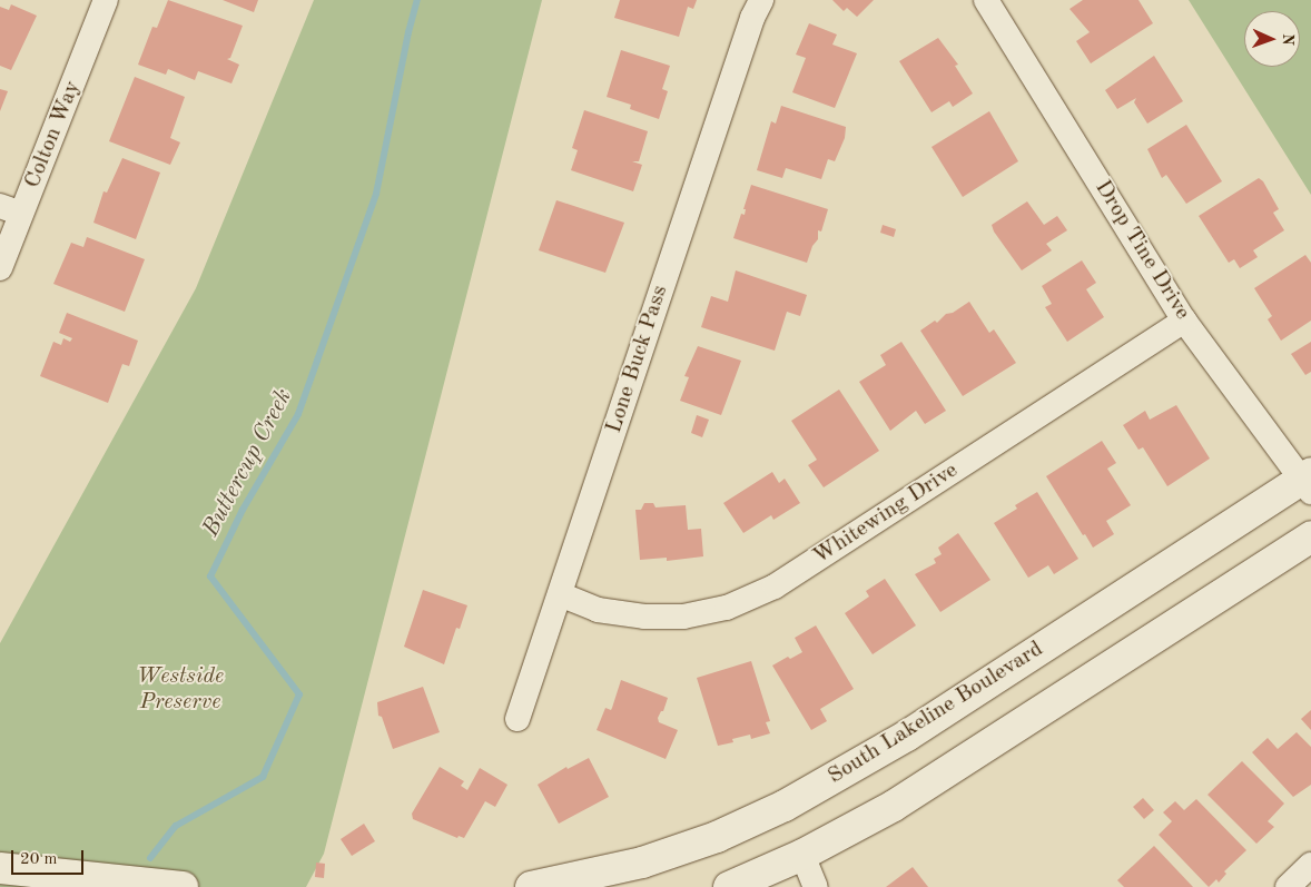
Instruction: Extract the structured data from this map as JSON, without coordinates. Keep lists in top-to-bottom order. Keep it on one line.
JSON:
{"streets":{"main road":["South Lakeline Boulevard"],"street":["Colton Way","Drop Tine Drive","Lone Buck Pass","Whitewing Drive"]},"crossings":[["Drop Tine Drive","Whitewing Drive"],["Drop Tine Drive","South Lakeline Boulevard"],["Lone Buck Pass","Whitewing Drive"]],"water":["Buttercup Creek"],"parks":["Westside Preserve"],"scale_bar":"20 m","north":"right"}
